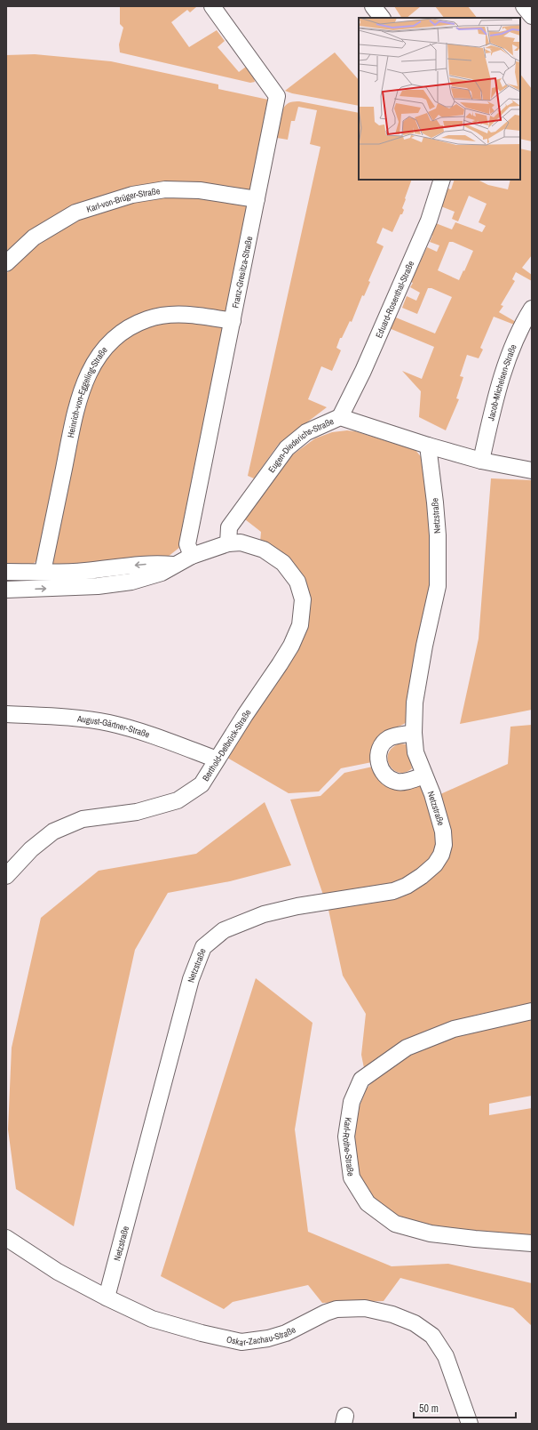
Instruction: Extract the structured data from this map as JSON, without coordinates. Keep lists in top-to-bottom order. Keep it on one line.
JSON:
{"streets":{"street":["Karl-von-Brüger-Straße","Franz-Gresitza-Straße","Eduard-Rosenthal-Straße","Jacob-Michelsen-Straße","Heinrich-von-Eggeling-Straße","Eugen-Diederichs-Straße","Netzstraße","August-Gärtner-Straße","Berthold-Delbrück-Straße","Karl-Rothe-Straße","Oskar-Zachau-Straße"]},"crossings":[["Karl-von-Brüger-Straße","Franz-Gresitza-Straße"],["Franz-Gresitza-Straße","Heinrich-von-Eggeling-Straße"],["Eduard-Rosenthal-Straße","Eugen-Diederichs-Straße"],["Jacob-Michelsen-Straße","Eugen-Diederichs-Straße"],["Eugen-Diederichs-Straße","Netzstraße"],["Eugen-Diederichs-Straße","Berthold-Delbrück-Straße"],["Netzstraße","Oskar-Zachau-Straße"],["August-Gärtner-Straße","Berthold-Delbrück-Straße"]],"scale_bar":"50 m"}
